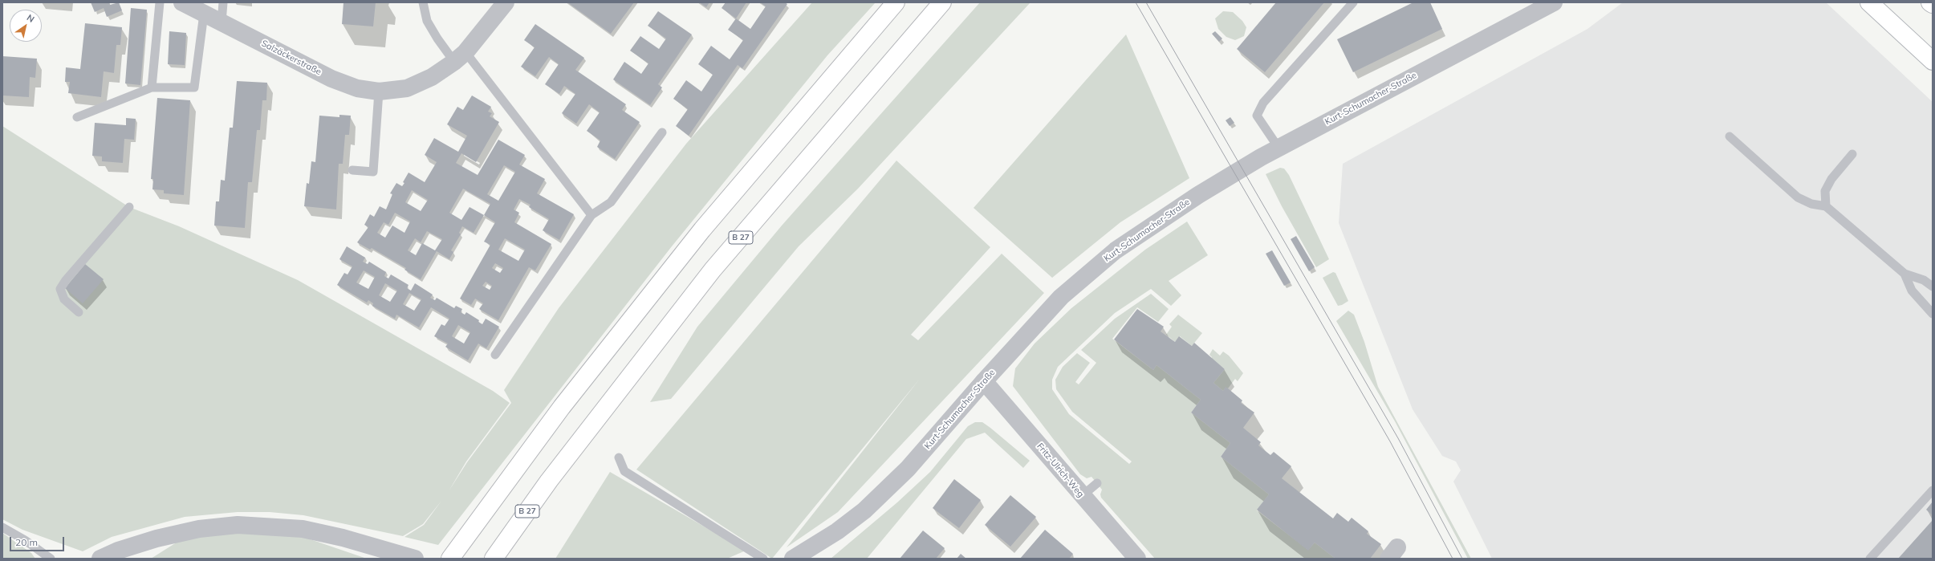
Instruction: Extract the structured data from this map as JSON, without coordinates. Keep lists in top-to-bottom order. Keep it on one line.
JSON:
{"streets":{"main road":["B 27"],"street":["Salzäckerstraße","Kurt-Schumacher-Straße","Fritz-Ulrich-Weg"]},"crossings":[["Kurt-Schumacher-Straße","Fritz-Ulrich-Weg"]],"scale_bar":"20 m","north":"top right"}
